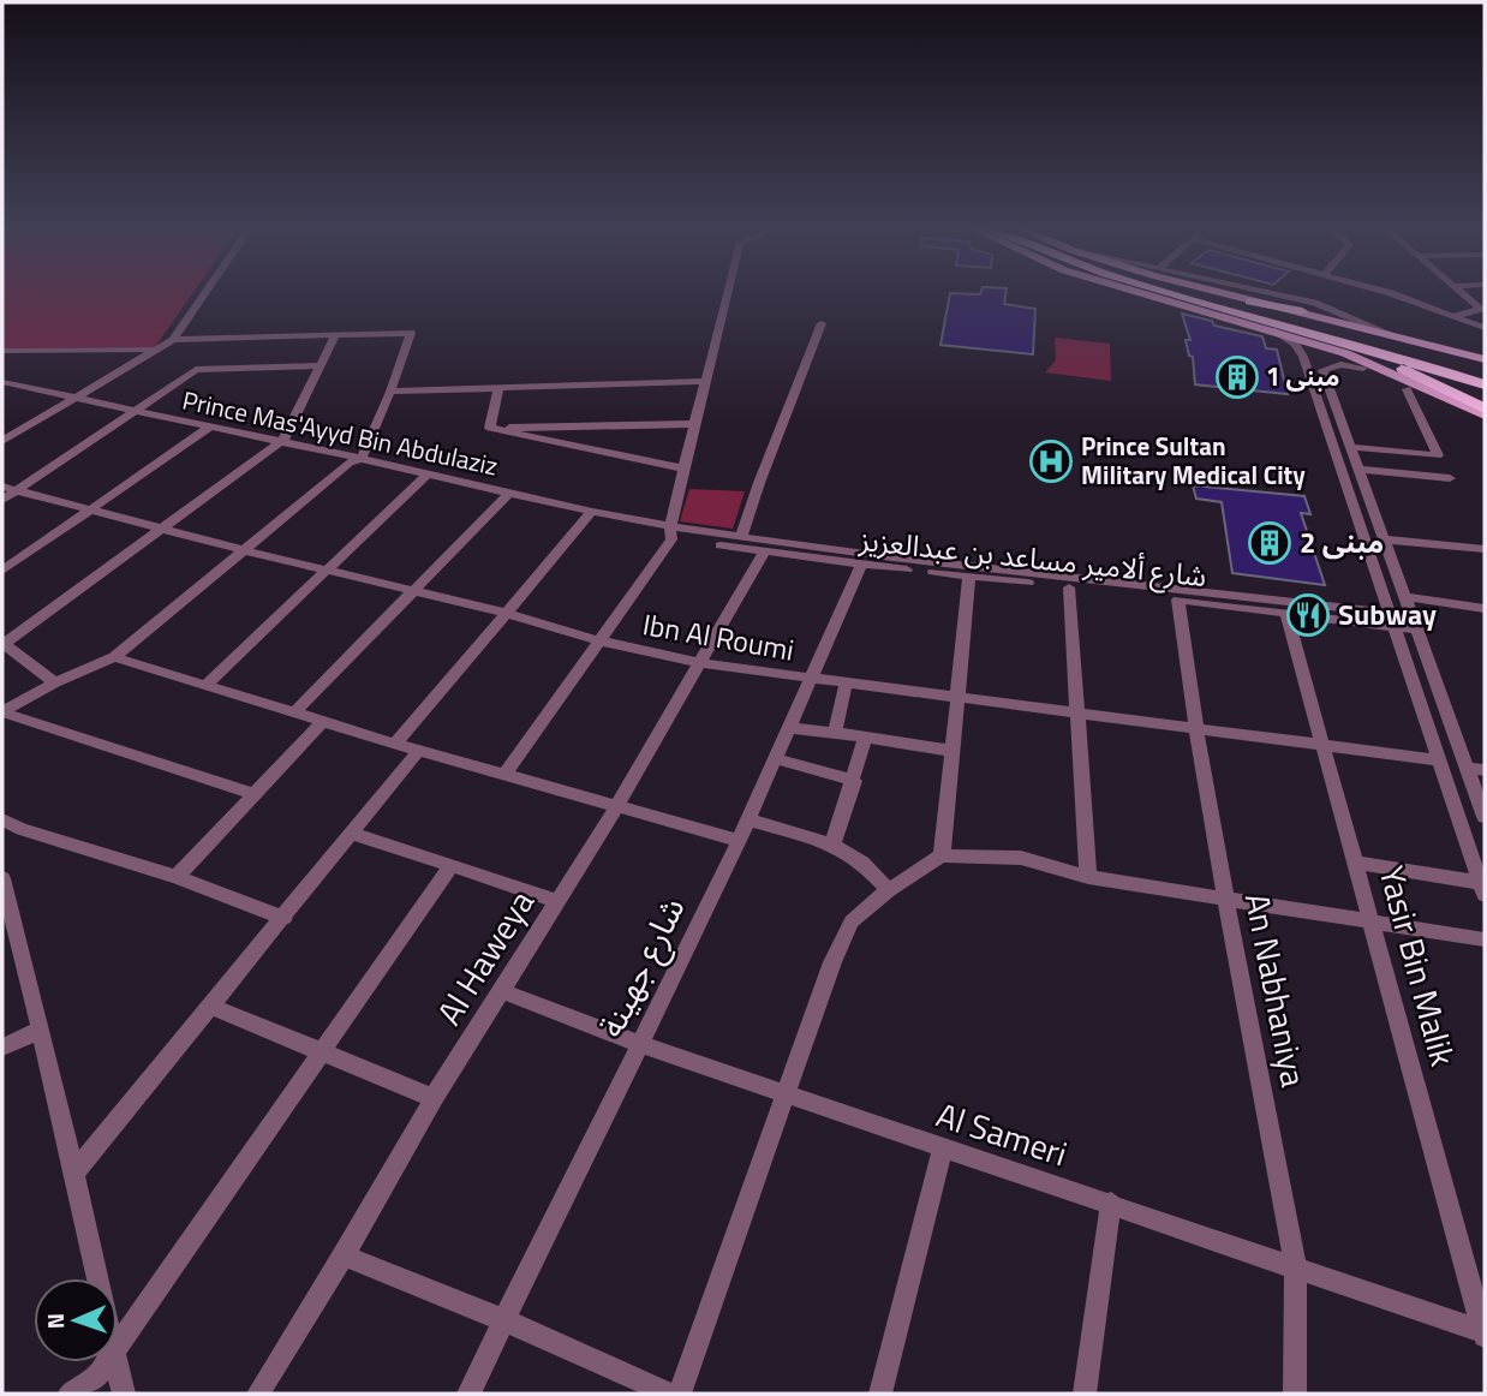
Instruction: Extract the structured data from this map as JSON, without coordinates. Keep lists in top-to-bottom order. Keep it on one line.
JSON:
{"streets":{"street":["Prince Mas'Ayyd Bin Abdulaziz","شارع ألامير مساعد بن عبدالعزيز","Ibn Al Roumi","Al Haweya","Yasir Bin Malik","شارع جهينة","An Nabhaniya","Al Sameri"]},"crossings":[["Prince Mas'Ayyd Bin Abdulaziz","شارع ألامير مساعد بن عبدالعزيز"],["شارع ألامير مساعد بن عبدالعزيز","Al Haweya"],["شارع ألامير مساعد بن عبدالعزيز","Yasir Bin Malik"],["شارع ألامير مساعد بن عبدالعزيز","شارع جهينة"],["شارع ألامير مساعد بن عبدالعزيز","An Nabhaniya"],["Ibn Al Roumi","Al Haweya"],["Ibn Al Roumi","Yasir Bin Malik"],["Ibn Al Roumi","شارع جهينة"],["Ibn Al Roumi","An Nabhaniya"],["Al Haweya","Al Sameri"],["Yasir Bin Malik","Al Sameri"],["شارع جهينة","Al Sameri"],["An Nabhaniya","Al Sameri"]],"places":{"building":["مبنى 1","مبنى 2"],"hospital":["Prince Sultan Military Medical City"],"restaurant":["Subway"]},"north":"left"}
